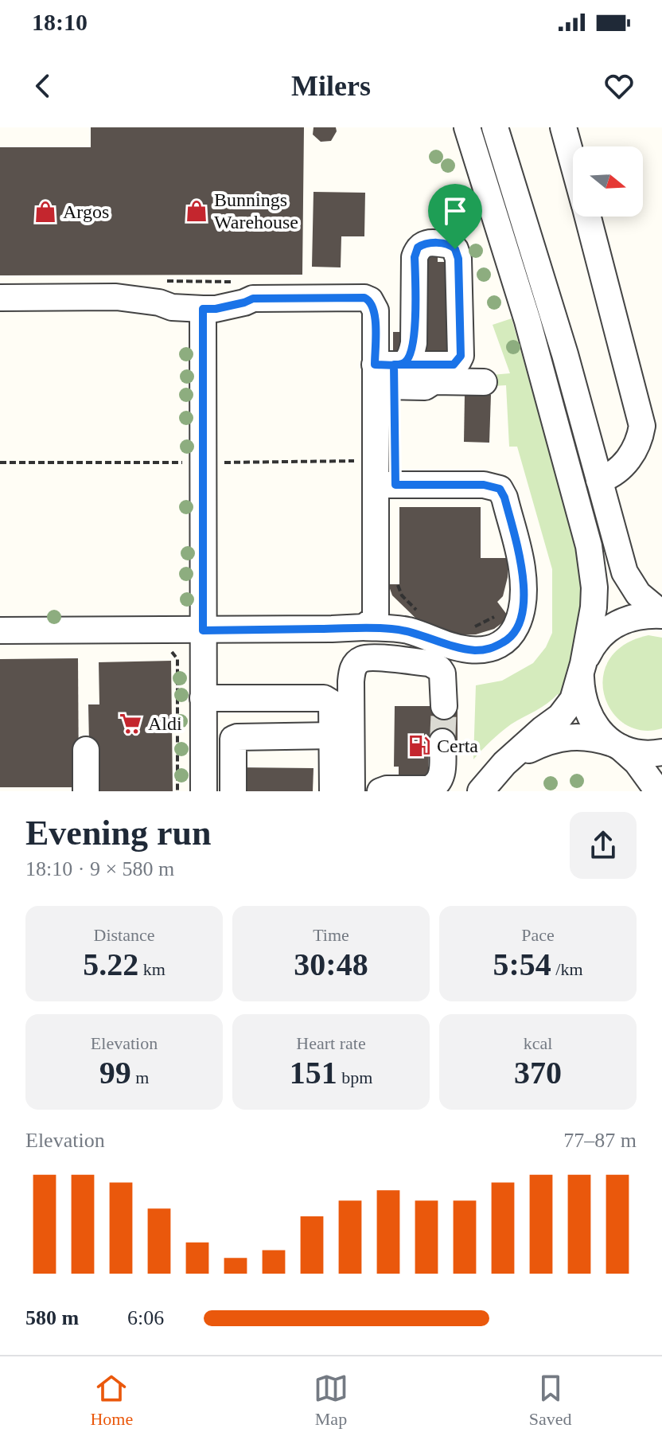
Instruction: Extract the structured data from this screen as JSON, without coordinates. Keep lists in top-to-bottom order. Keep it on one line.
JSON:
{"places":{"shop":["Bunnings Warehouse","Argos"],"supermarket":["Aldi"],"fuel station":["Certa"]},"north":"right","page":{"status":"18:10","header":"Milers","heading":["Evening run","18:10 · 9 × 580 m"],"stats":[["Distance","5.22 km"],["Time","30:48"],["Pace","5:54 /km"],["Elevation","99 m"],["Heart rate","151 bpm"],["kcal","370"]],"chart":["Elevation","77–87 m"],"list":[{"name":"580 m","note":"6:06"}],"tabs":["Home","Map","Saved"]}}
